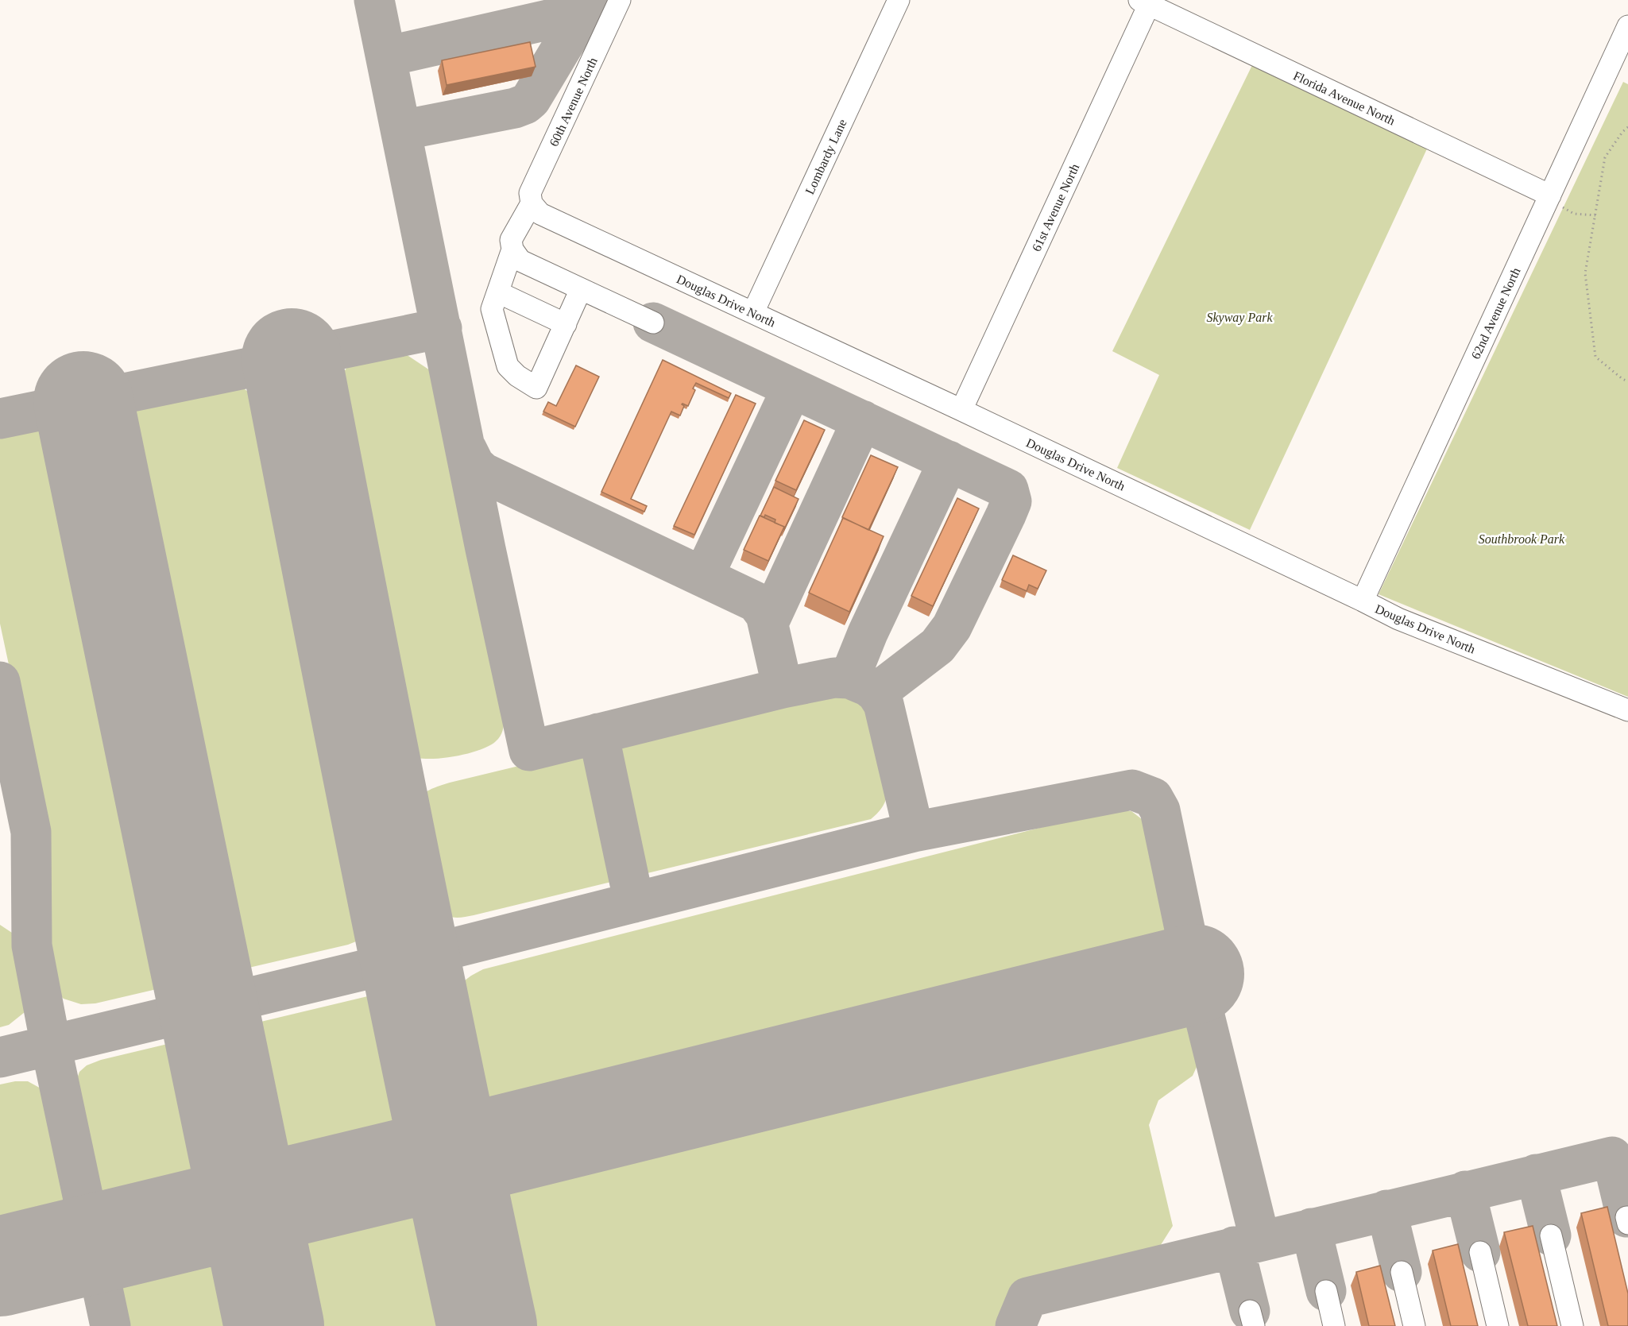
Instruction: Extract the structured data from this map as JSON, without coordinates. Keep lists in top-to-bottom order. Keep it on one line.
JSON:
{"streets":{"street":["Florida Avenue North","60th Avenue North","Lombardy Lane","61st Avenue North","Douglas Drive North","62nd Avenue North"]},"crossings":[["Florida Avenue North","61st Avenue North"],["Florida Avenue North","62nd Avenue North"],["60th Avenue North","Douglas Drive North"],["Lombardy Lane","Douglas Drive North"],["61st Avenue North","Douglas Drive North"],["Douglas Drive North","62nd Avenue North"]],"parks":["Skyway Park","Southbrook Park"]}
